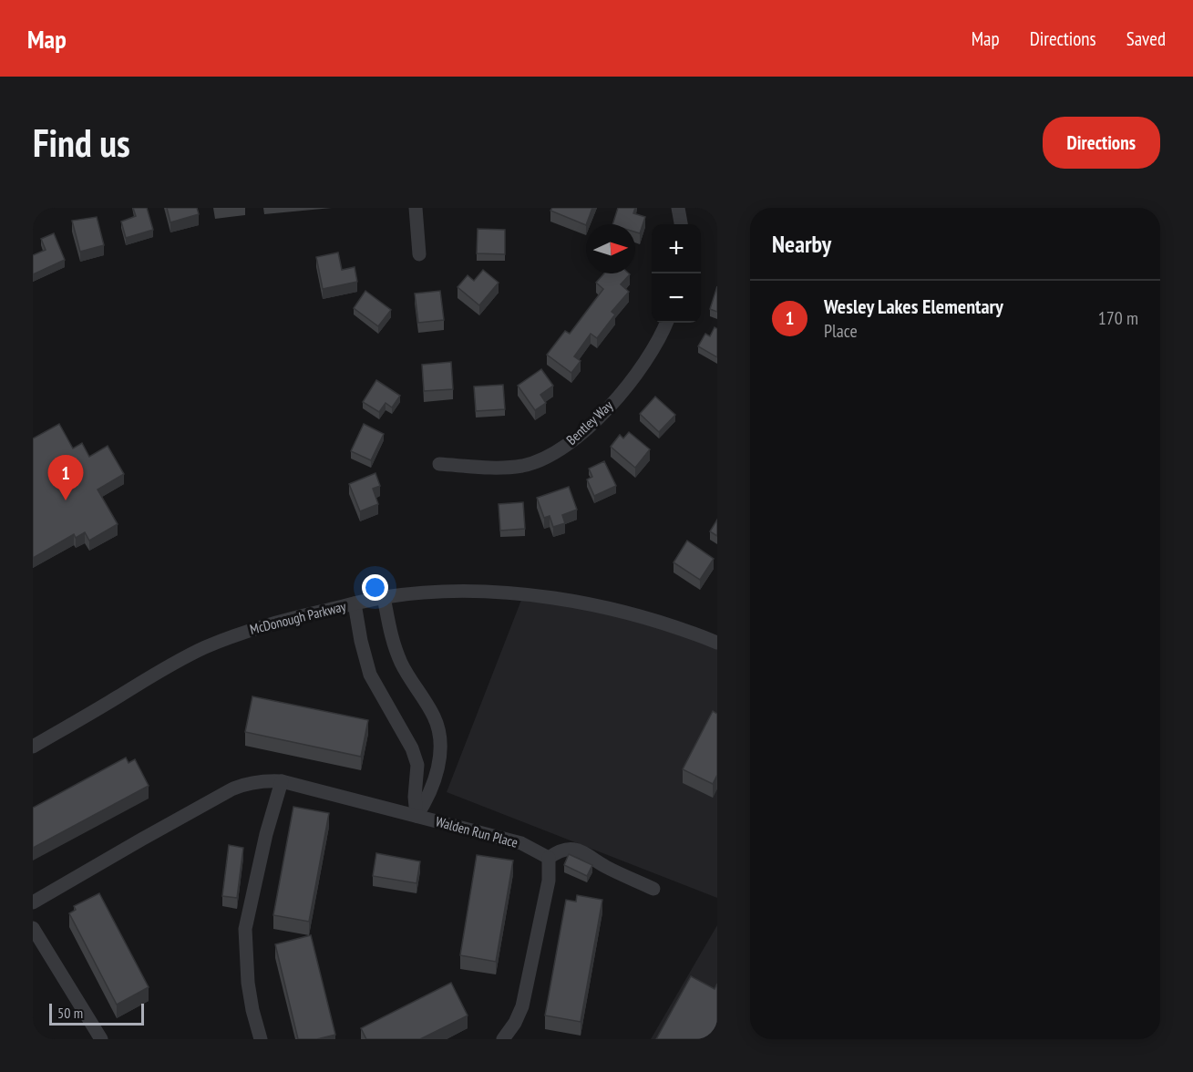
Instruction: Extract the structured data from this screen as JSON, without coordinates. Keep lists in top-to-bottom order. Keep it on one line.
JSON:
{"streets":{"street":["Bentley Way","McDonough Parkway","Walden Run Place"]},"scale_bar":"50 m","north":"right","page":{"header":"Map","nav":["Map","Directions","Saved"],"buttons":"Directions","title":"Find us","heading":"Nearby","map_buttons":["+","−"],"list":[{"mark":"1","name":"Wesley Lakes Elementary","note":"Place","value":"170 m"}],"pins":"1","scale":"50 m"}}
